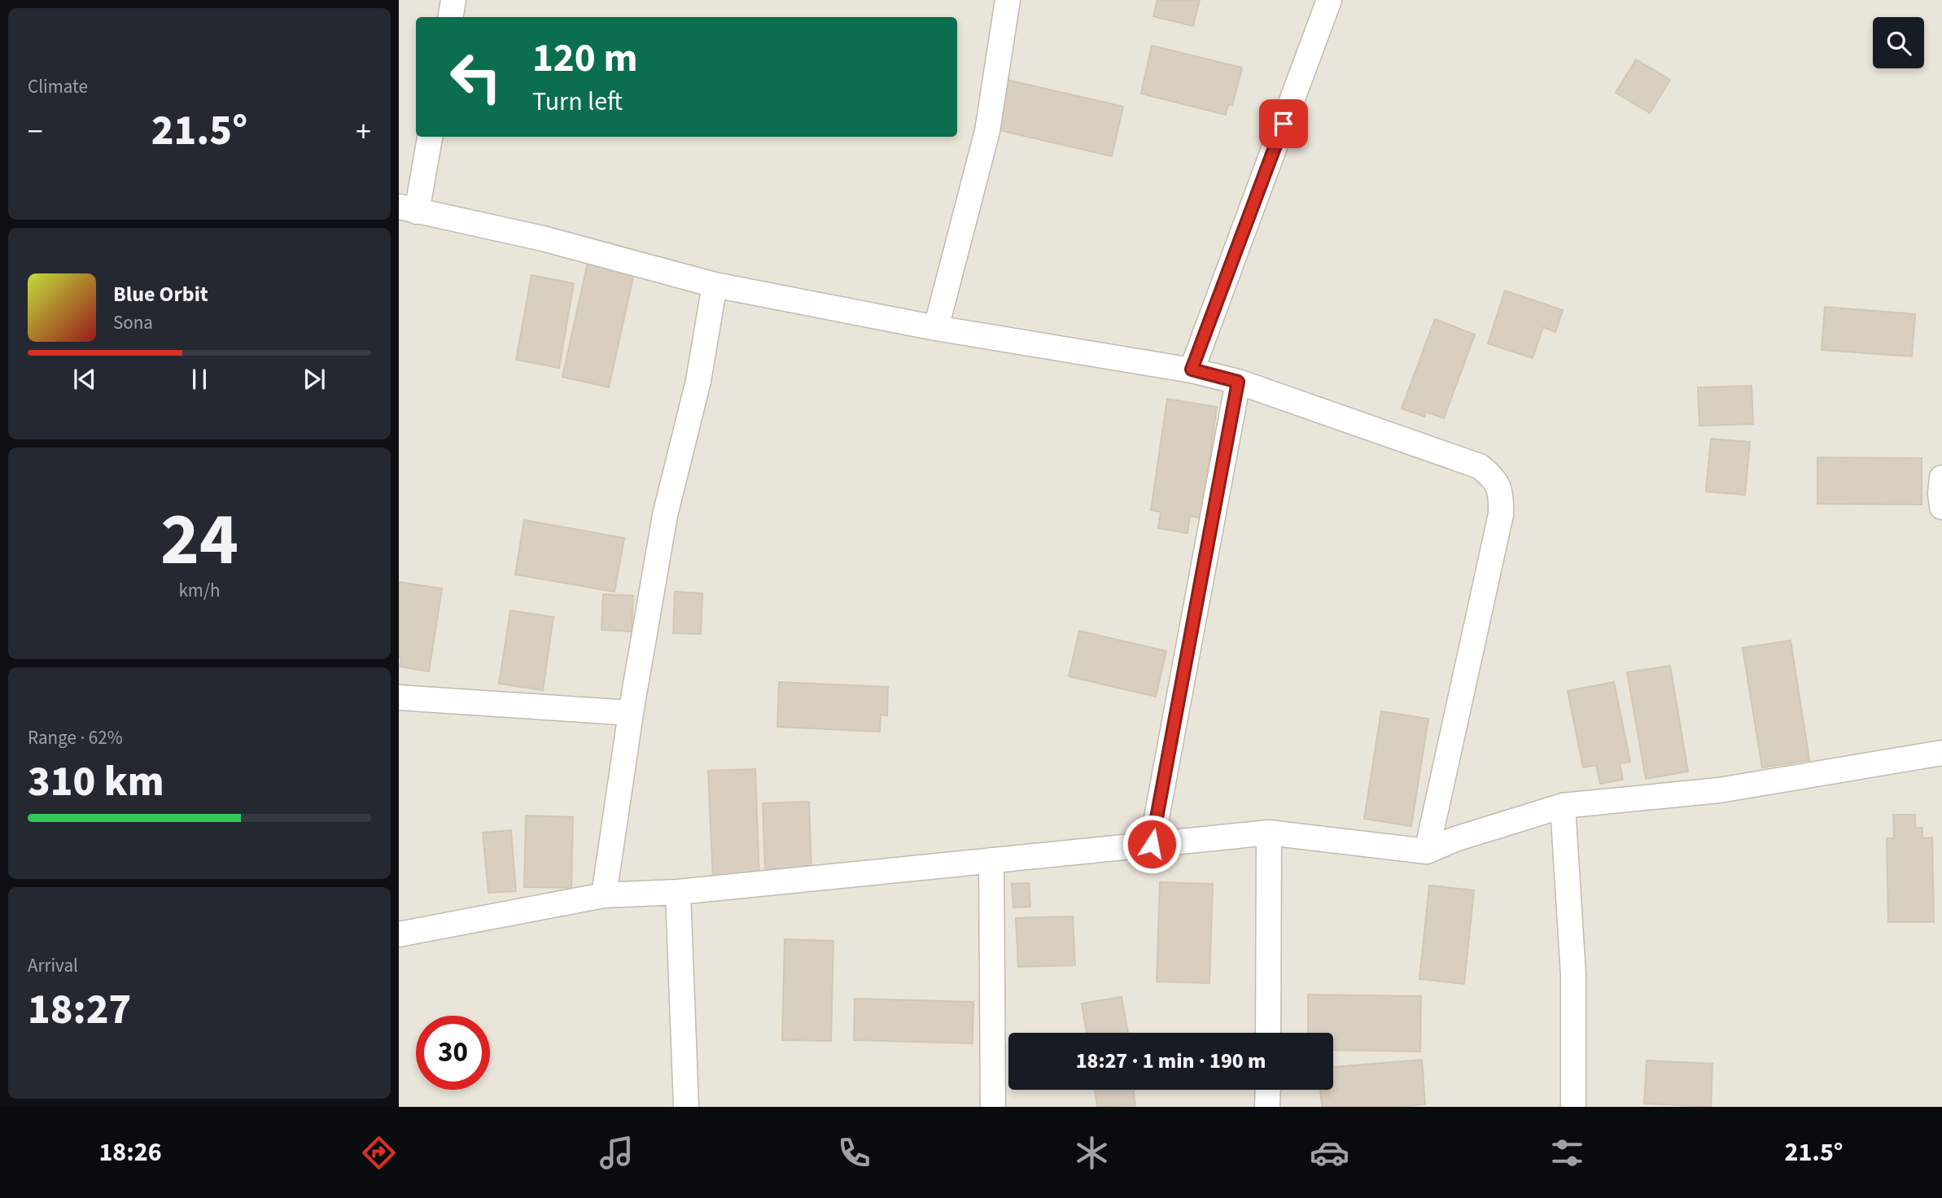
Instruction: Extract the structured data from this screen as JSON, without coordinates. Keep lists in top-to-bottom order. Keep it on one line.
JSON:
{"page":{"tile":["Climate",["24","km/h"],["Range · 62%","310 km"],["Arrival","18:27"]],"turn":["120 m","Turn left"],"heat":["−","21.5°","+"],"song":["Blue Orbit","Sona"],"limit":"30","trip":"18:27 · 1 min · 190 m","tabs":["18:26","21.5°"]}}
